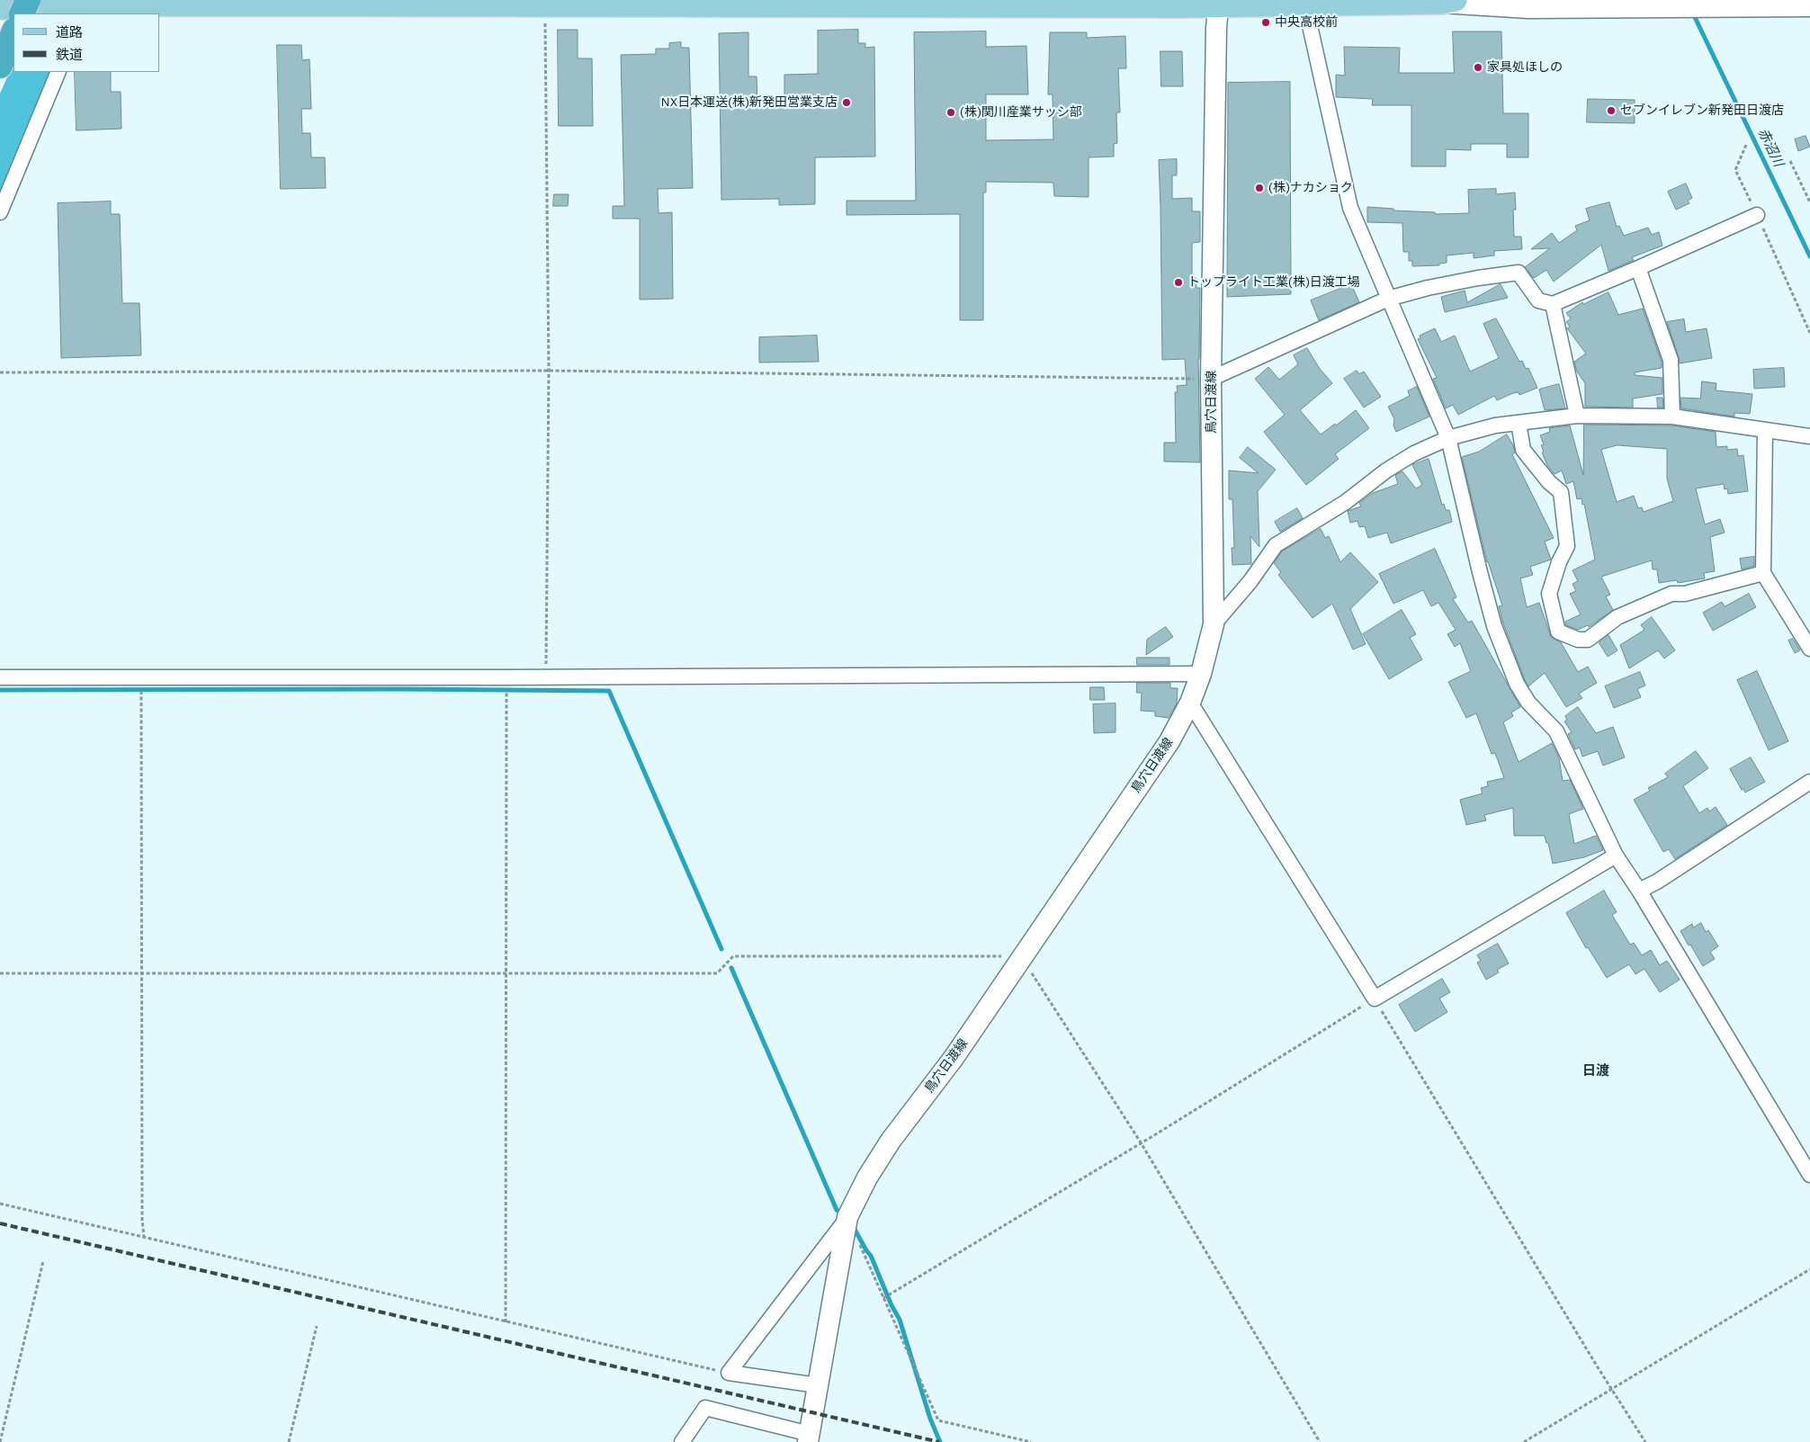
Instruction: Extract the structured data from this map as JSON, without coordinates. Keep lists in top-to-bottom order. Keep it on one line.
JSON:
{"streets":{"main road":["鳥穴日渡線"]},"districts":["日渡"],"water":["赤沼川"],"places":["中央高校前","家具処ほしの","NX日本運送(株)新発田営業支店","セブンイレブン新発田日渡店","(株)関川産業サッシ部","(株)ナカショク","トップライト工業(株)日渡工場"],"legend":["道路","鉄道"]}
